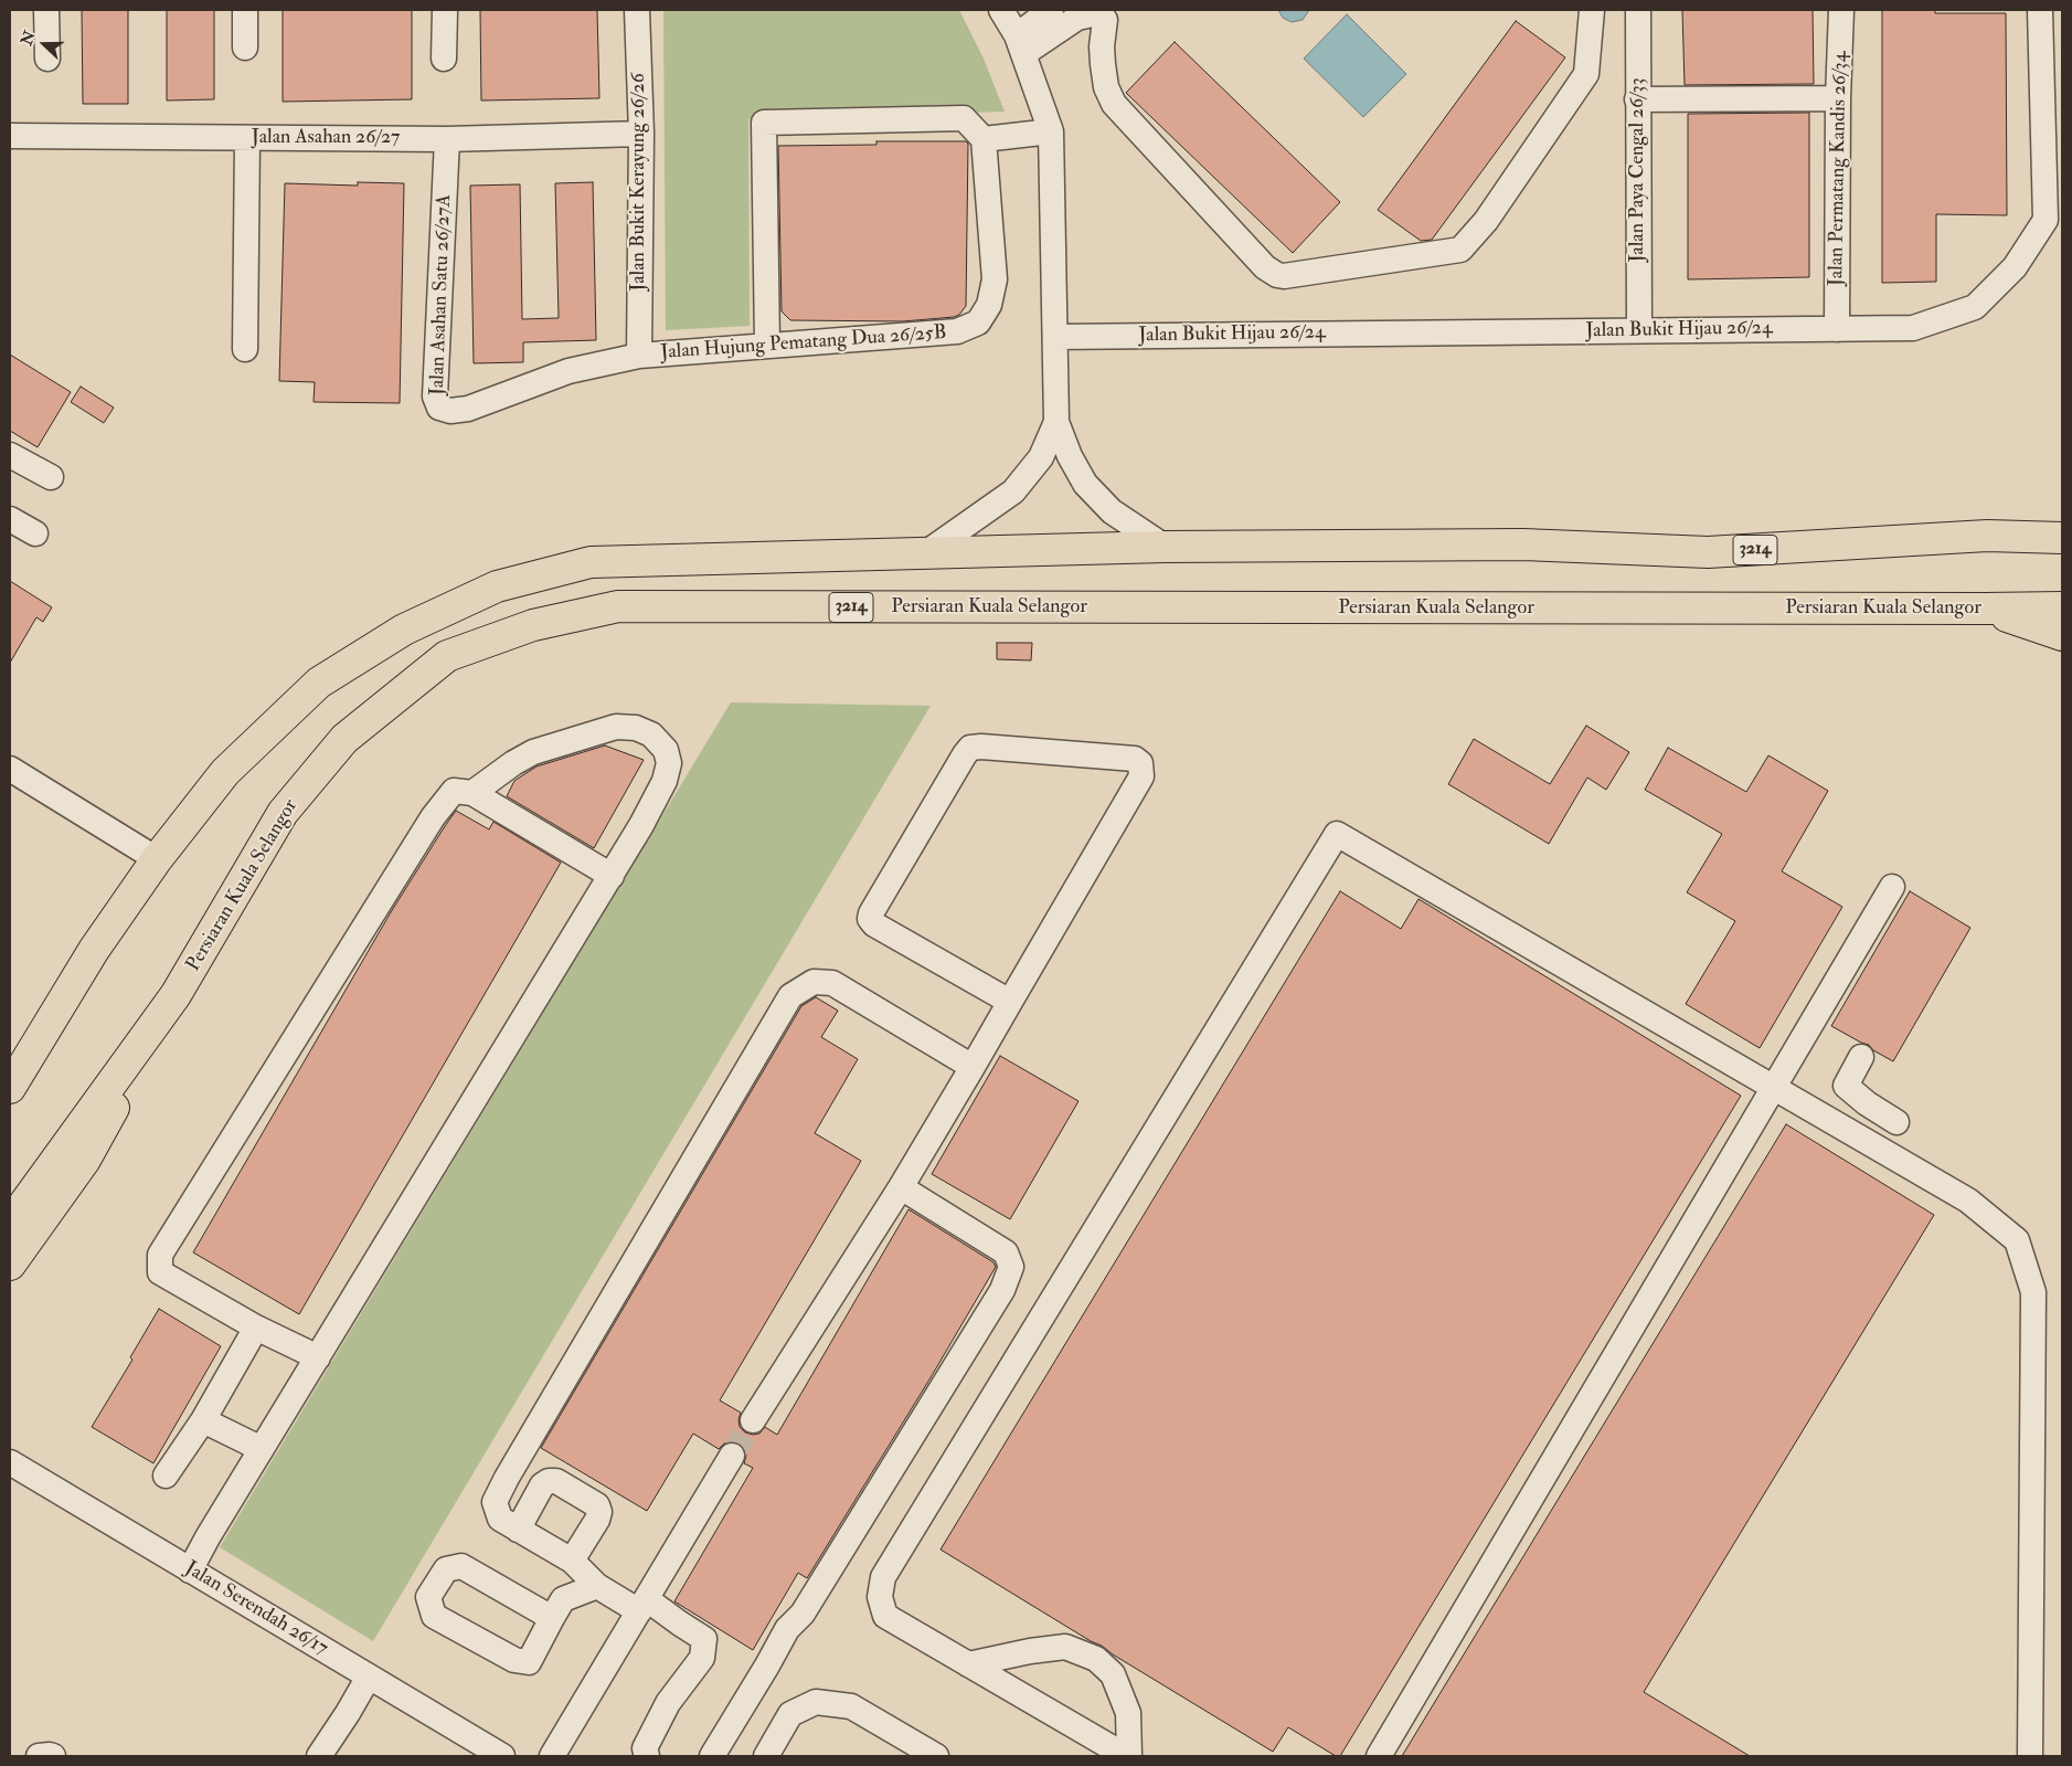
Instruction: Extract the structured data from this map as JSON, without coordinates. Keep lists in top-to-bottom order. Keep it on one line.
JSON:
{"streets":{"main road":["3214","Persiaran Kuala Selangor"],"street":["Jalan Asahan 26/27","Jalan Permatang Kandis 26/34","Jalan Paya Cengal 26/33","Jalan Bukit Kerayung 26/26","Jalan Asahan Satu 26/27A","Jalan Bukit Hijau 26/24","Jalan Hujung Pematang Dua 26/25B","Jalan Serendah 26/17"]},"crossings":[["Jalan Asahan 26/27","Jalan Bukit Kerayung 26/26"],["Jalan Asahan 26/27","Jalan Asahan Satu 26/27A"],["Jalan Permatang Kandis 26/34","Jalan Bukit Hijau 26/24"],["Jalan Paya Cengal 26/33","Jalan Bukit Hijau 26/24"],["Jalan Bukit Kerayung 26/26","Jalan Asahan Satu 26/27A"],["Jalan Bukit Kerayung 26/26","Jalan Hujung Pematang Dua 26/25B"],["Jalan Asahan Satu 26/27A","Jalan Hujung Pematang Dua 26/25B"]],"north":"left"}
